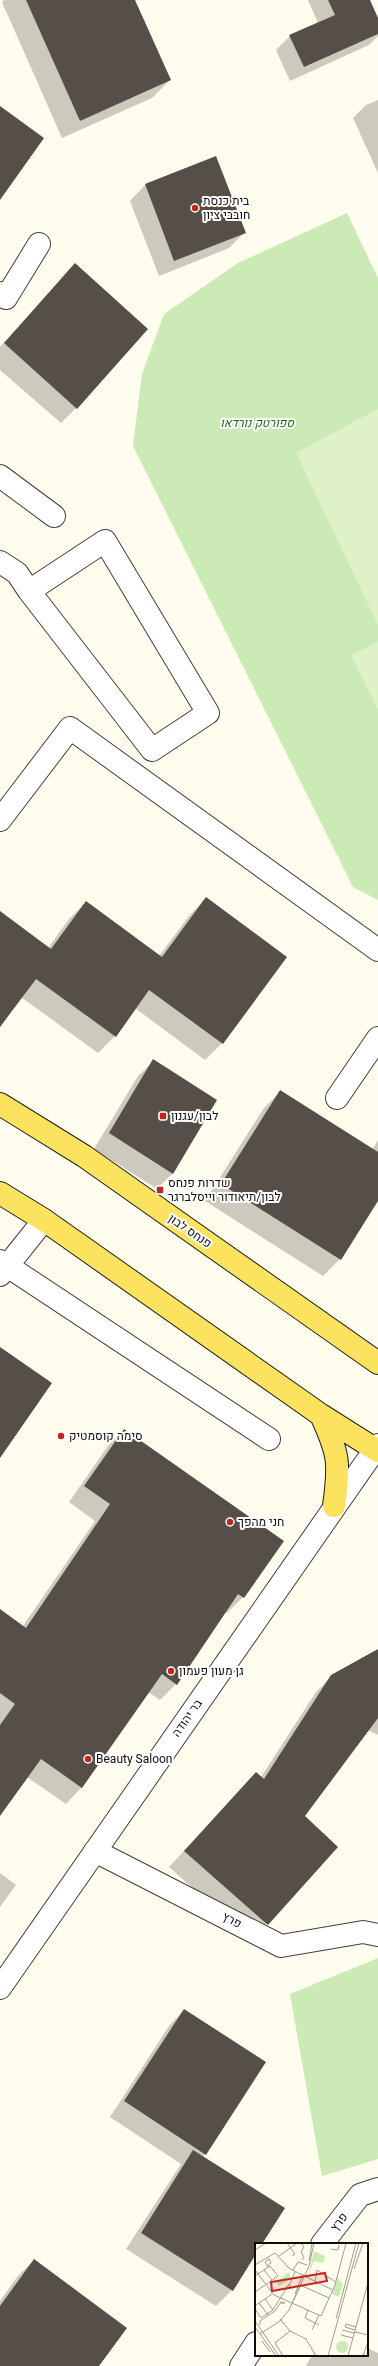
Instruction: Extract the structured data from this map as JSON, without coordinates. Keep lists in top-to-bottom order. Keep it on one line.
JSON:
{"streets":{"main road":["פנחס לבון"],"street":["בר יהודה","פרץ"]},"crossings":[["בר יהודה","פרץ"]],"parks":["ספורטק נורדאו"],"places":{"other":["בית כנסת חובבי ציון","סימה קוסמטיק","חני מהפך","גן מעון פעמון","Beauty Saloon"],"transit":["לבון/עגנון","שדרות פנחס לבון/תיאודור וייסלברגר"]}}
